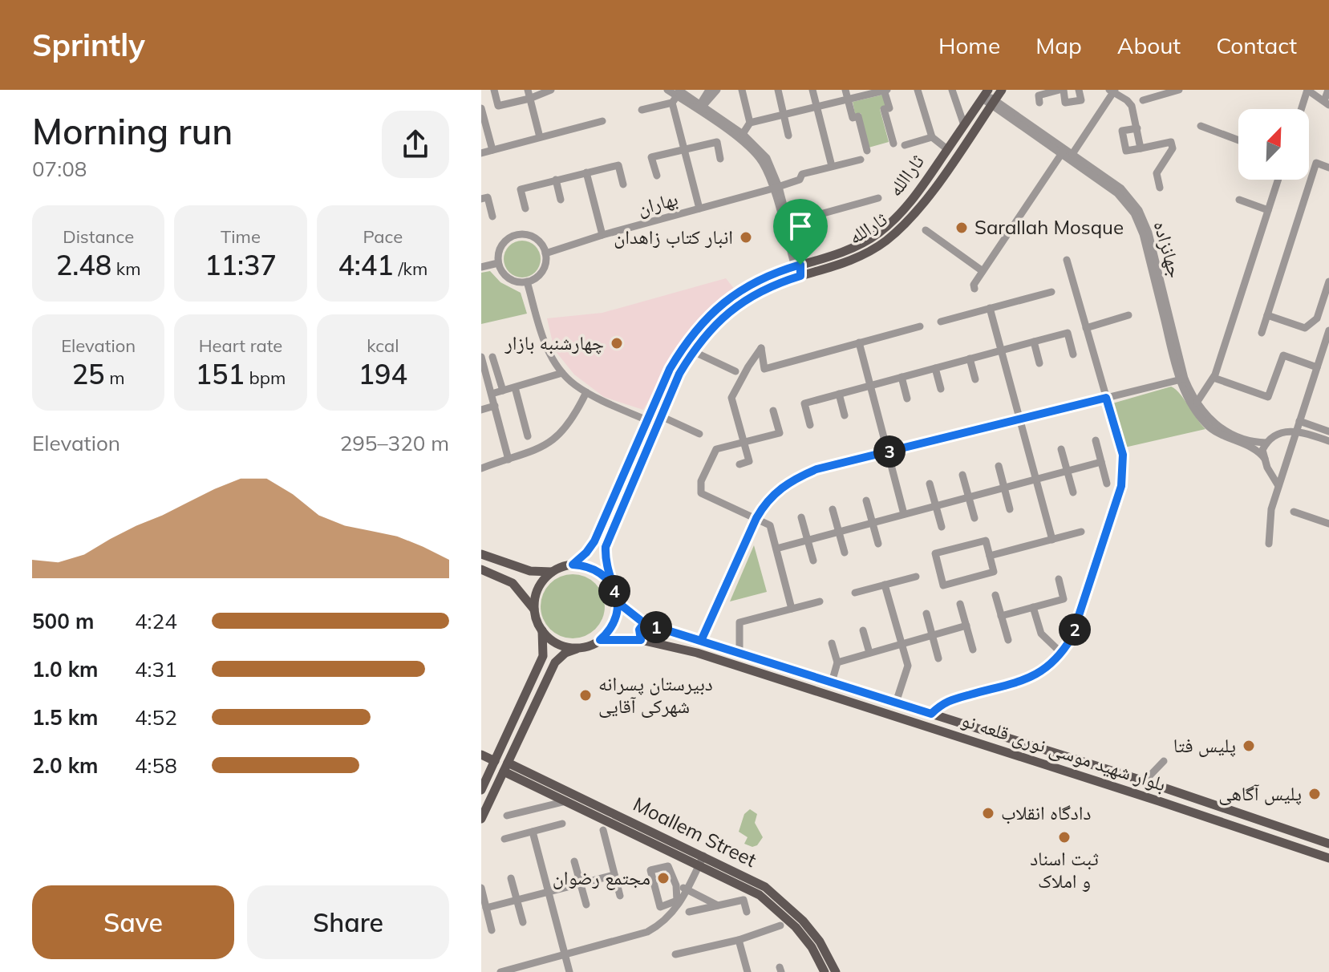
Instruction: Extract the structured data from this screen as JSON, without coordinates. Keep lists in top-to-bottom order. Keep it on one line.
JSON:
{"streets":{"main road":["ثاراالله","ثارالله","بلوار شهید موسی نوری قلعه نو","Moallem Street"],"street":["بهاران","جهانزاده"]},"crossings":[["ثاراالله","ثارالله"],["ثاراالله","جهانزاده"],["ثاراالله","بلوار شهید موسی نوری قلعه نو"],["ثارالله","جهانزاده"],["ثارالله","بلوار شهید موسی نوری قلعه نو"]],"places":["Sarallah Mosque","انبار کتاب زاهدان","چهارشنبه بازار","دبیرستان پسرانه شهرکی آقایی","پلیس فتا","پلیس آگاهی","دادگاه انقلاب","ثبت اسناد و املاک","مجتمع رضوان"],"north":"top right","page":{"header":"Sprintly","nav":["Home","Map","About","Contact"],"heading":["Morning run","07:08"],"stats":[["Distance","2.48 km"],["Time","11:37"],["Pace","4:41 /km"],["Elevation","25 m"],["Heart rate","151 bpm"],["kcal","194"]],"chart":["Elevation","295–320 m"],"pins":["3","4","1","2"],"list":[{"name":"500 m","note":"4:24"},{"name":"1.0 km","note":"4:31"},{"name":"1.5 km","note":"4:52"},{"name":"2.0 km","note":"4:58"}],"buttons":["Save","Share"]}}
